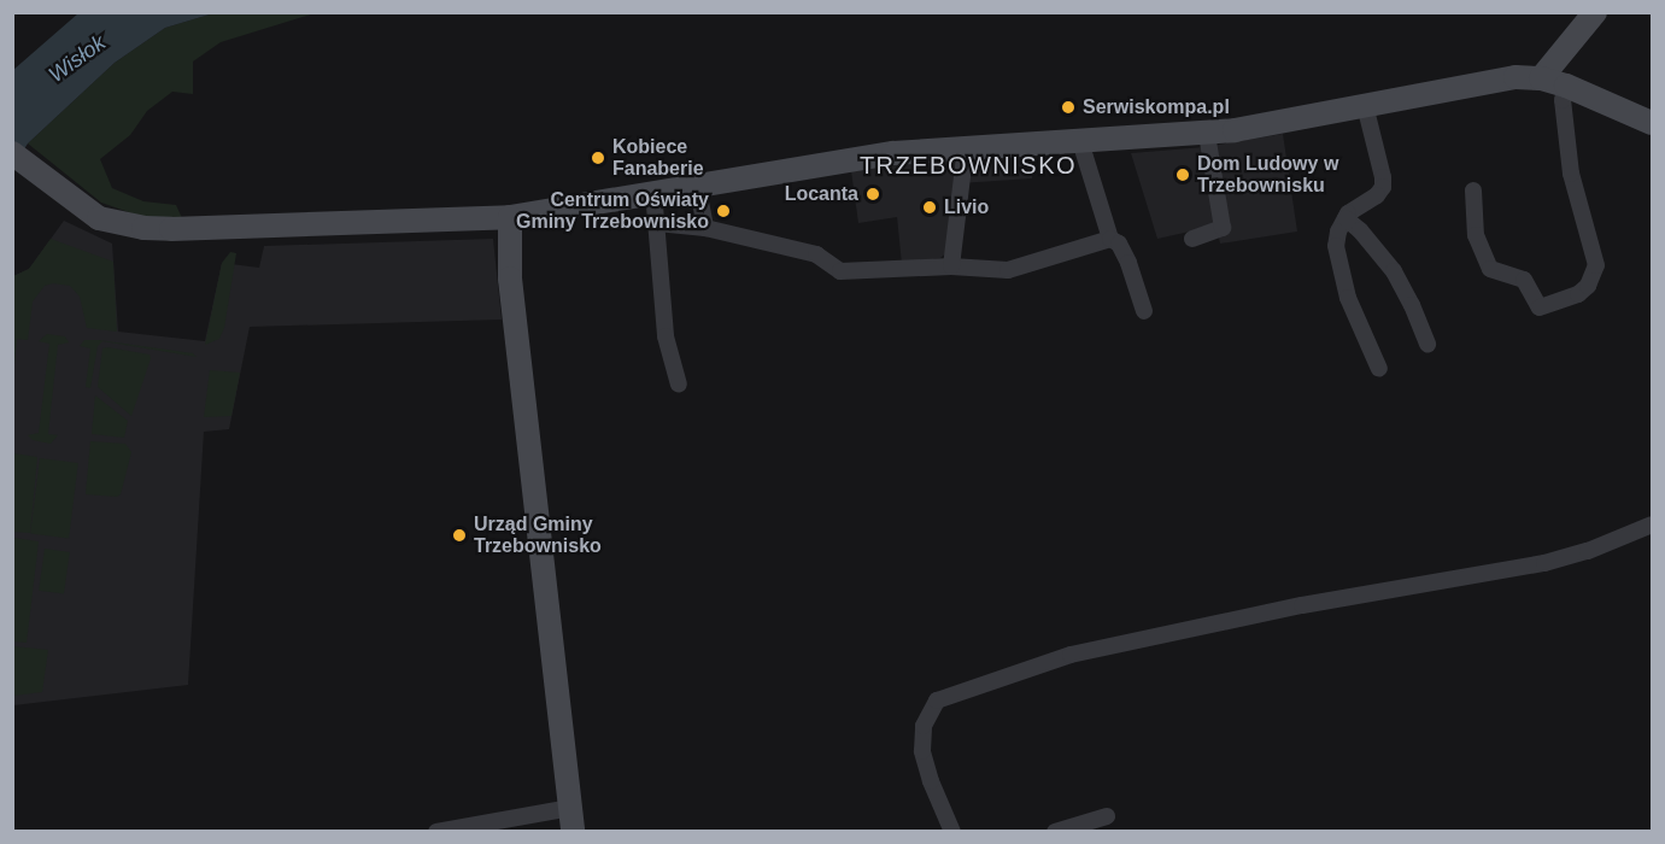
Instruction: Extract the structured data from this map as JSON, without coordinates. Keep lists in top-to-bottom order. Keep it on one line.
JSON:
{"districts":["TRZEBOWNISKO"],"water":["Wisłok"],"places":["Serwiskompa.pl","Kobiece Fanaberie","Dom Ludowy w Trzebownisku","Locanta","Livio","Centrum Oświaty Gminy Trzebownisko","Urząd Gminy Trzebownisko"]}
